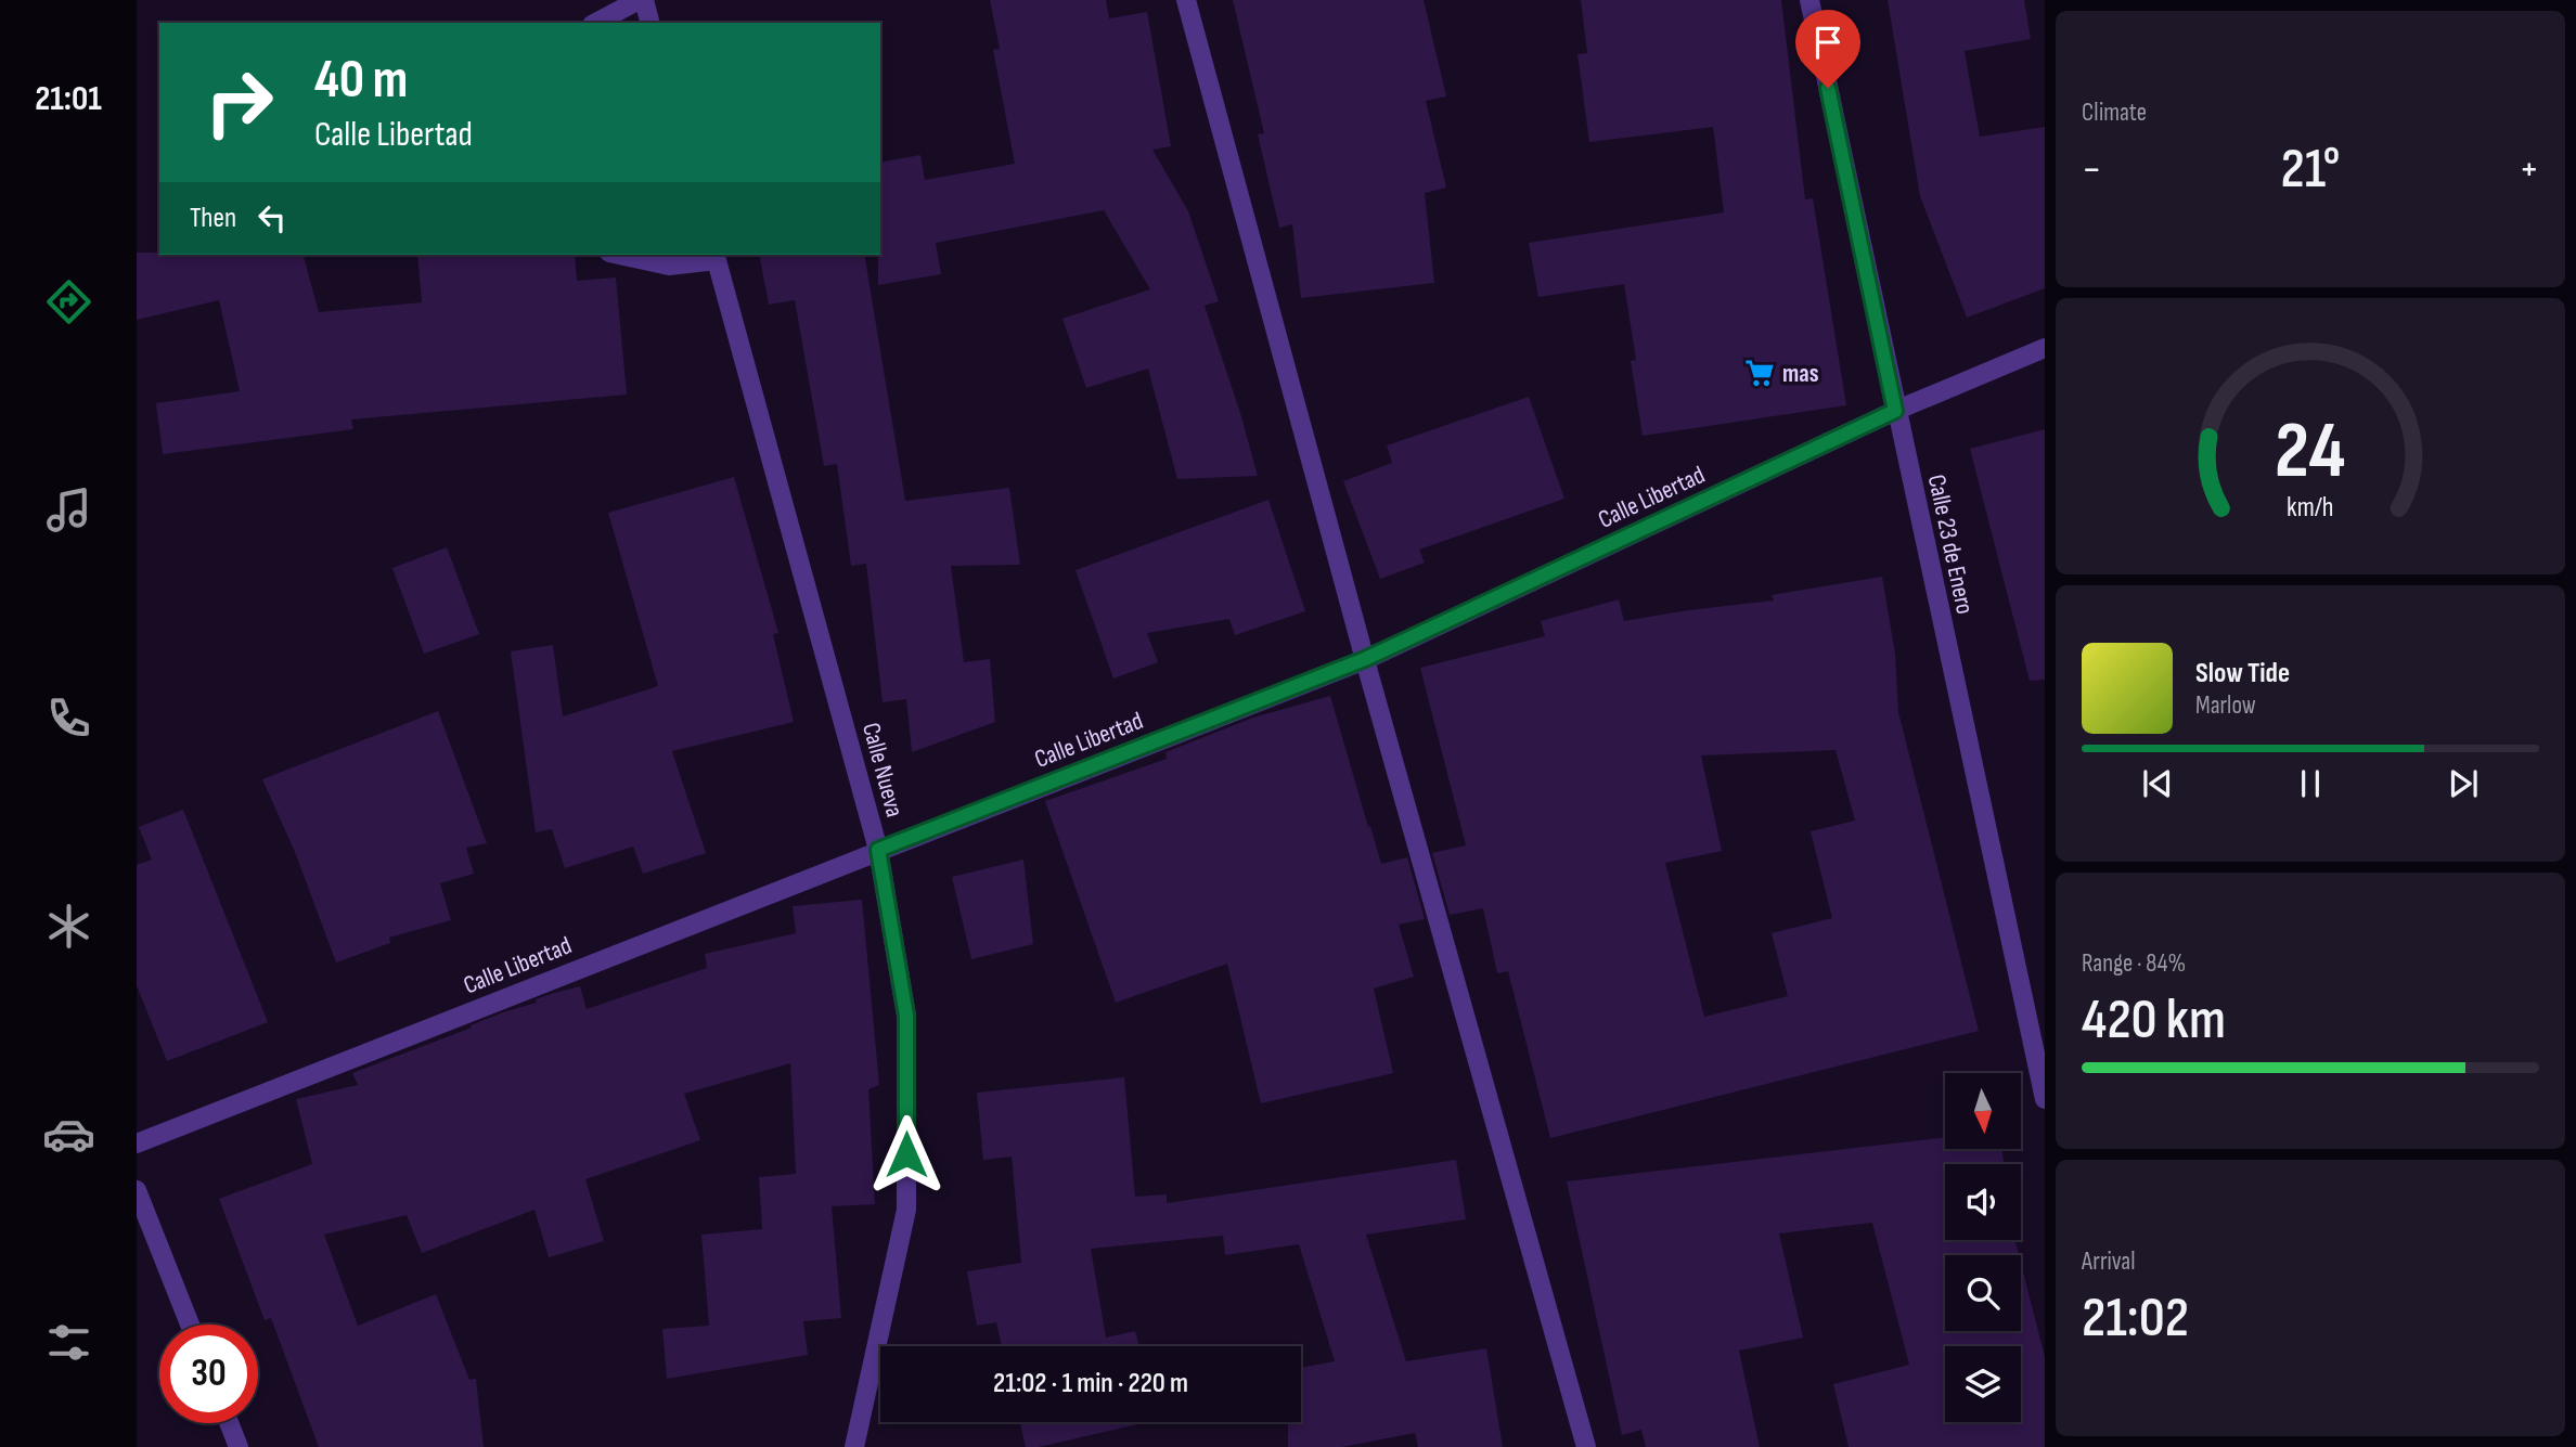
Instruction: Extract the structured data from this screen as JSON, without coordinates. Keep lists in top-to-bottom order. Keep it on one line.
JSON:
{"streets":{"street":["Calle Libertad","Calle 23 de Enero","Calle Nueva"]},"crossings":[["Calle Libertad","Calle 23 de Enero"],["Calle Libertad","Calle Nueva"]],"places":{"supermarket":["mas"]},"north":"bottom","page":{"tabs":"21:01","tile":["Climate",["Range · 84%","420 km"],["Arrival","21:02"]],"turn":["40 m","Calle Libertad"],"heat":["−","21°","+"],"then":"Then","song":["Slow Tide","Marlow"],"limit":"30","trip":"21:02 · 1 min · 220 m","gauge":["24","km/h"]}}
